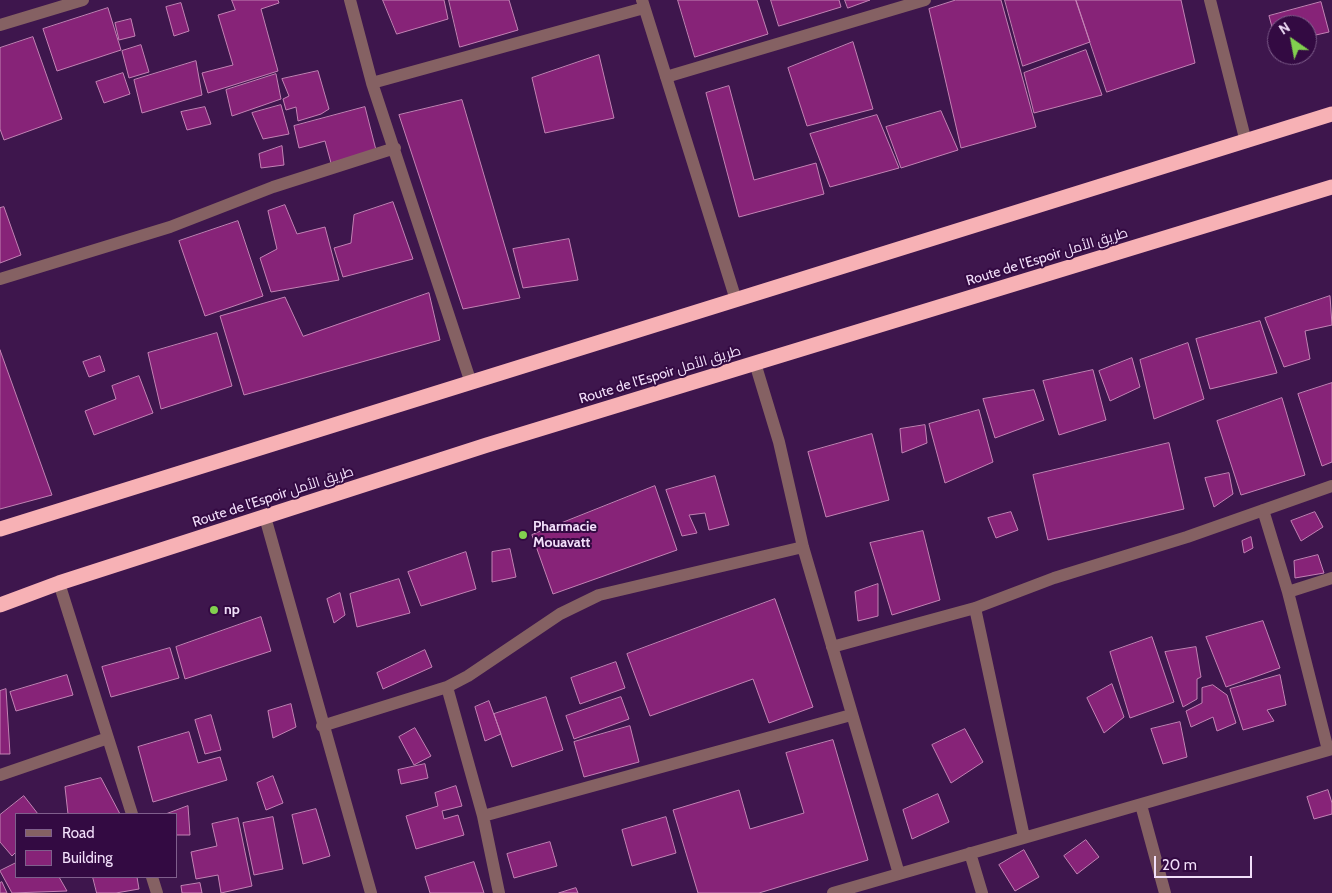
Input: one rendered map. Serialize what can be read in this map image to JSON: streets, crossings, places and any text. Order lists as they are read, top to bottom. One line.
{"streets":{"highway":["Route de l’Espoir طريق الأمل"]},"places":["Pharmacie Mouavatt","np"],"legend":["Road","Building"],"scale_bar":"20 m","north":"top left"}
